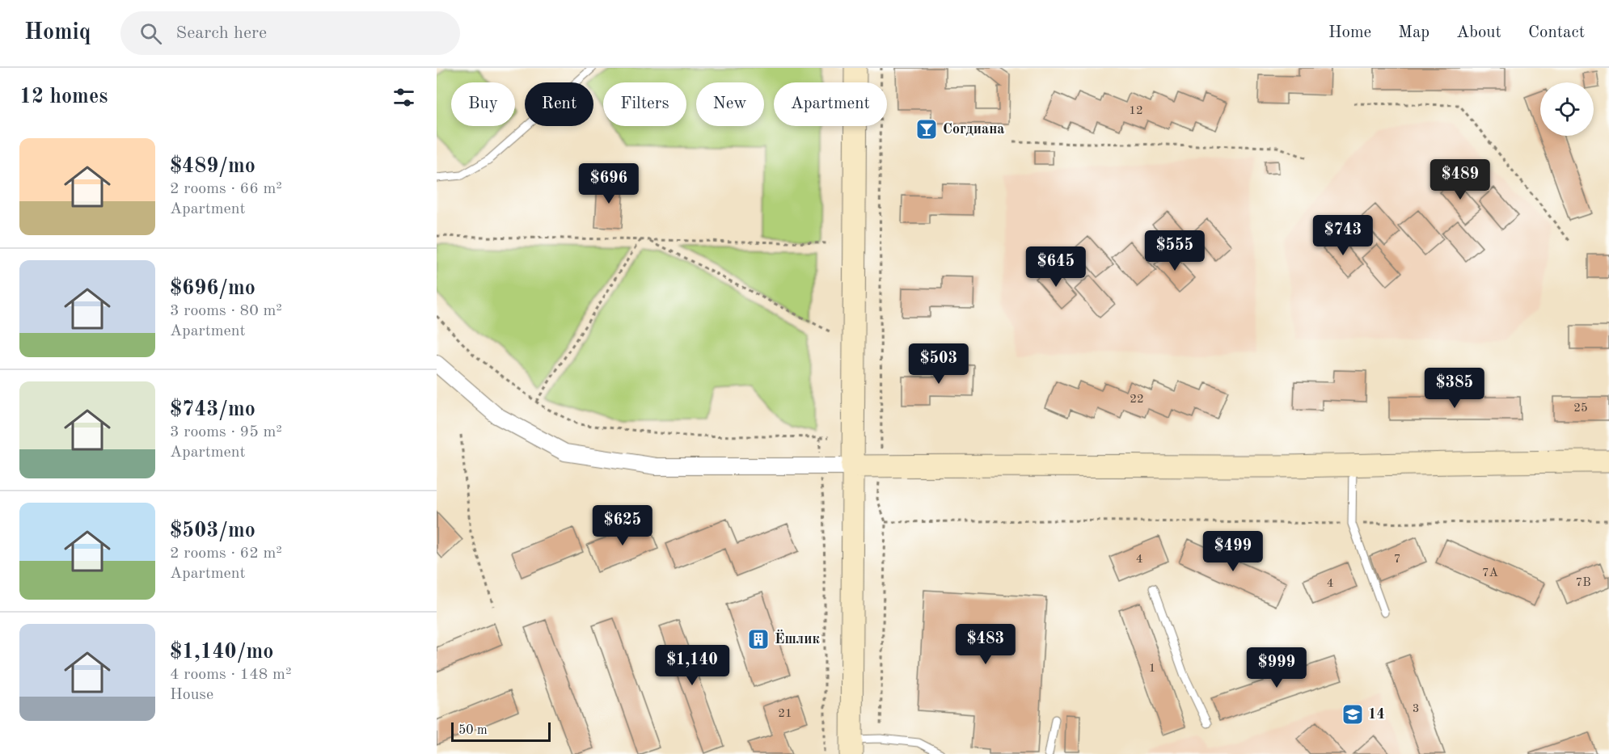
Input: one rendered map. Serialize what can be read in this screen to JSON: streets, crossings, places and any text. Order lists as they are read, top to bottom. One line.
{"places":{"bar":["Согдиана"],"building":["Ёшлик"],"school or university":["14"]},"house_numbers":["12","22","25","4","7","7A","7B","4","1","3","21"],"scale_bar":"50 m","page":{"header":"Homiq","search":"Search here","nav":["Home","Map","About","Contact"],"heading":"12 homes","chip":["Buy","Rent","Filters","New","Apartment"],"list":[{"name":"$489/mo","note":"2 rooms · 66 m² · Apartment"},{"name":"$696/mo","note":"3 rooms · 80 m² · Apartment"},{"name":"$743/mo","note":"3 rooms · 95 m² · Apartment"},{"name":"$503/mo","note":"2 rooms · 62 m² · Apartment"},{"name":"$1,140/mo","note":"4 rooms · 148 m² · House"}],"price":["$489","$696","$743","$555","$645","$503","$385","$625","$499","$483","$1,140","$999"],"scale":"50 m"}}
